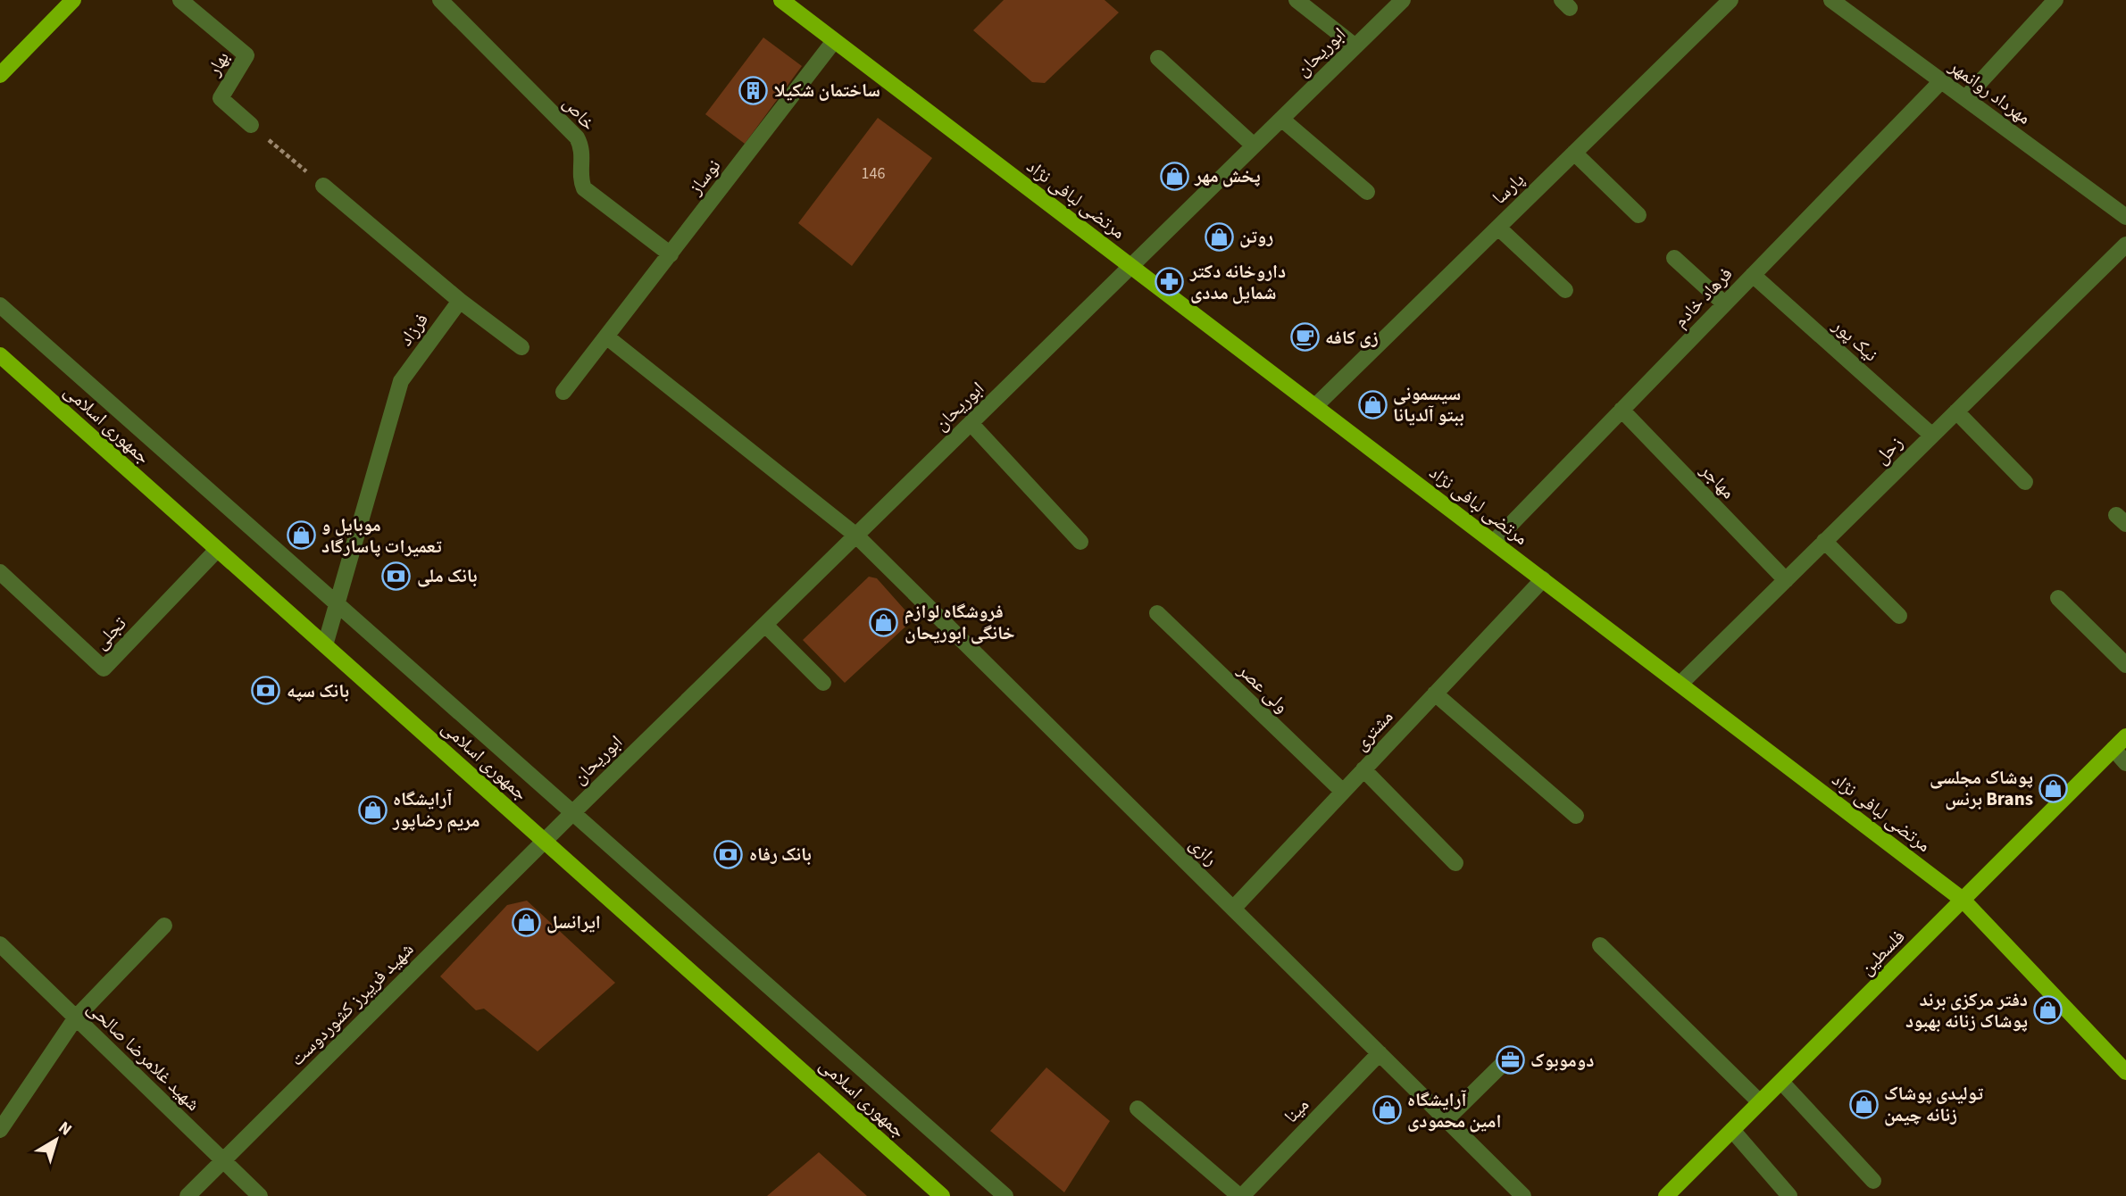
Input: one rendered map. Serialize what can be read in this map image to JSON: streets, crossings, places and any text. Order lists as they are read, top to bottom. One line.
{"streets":{"main road":["مرتضی لبافی نژاد","جمهوری اسلامی","فلسطین"],"street":["ابوریحان","بهار","مهرداد روانمهر","خاص","نوساز","پارسا","فرهاد خادم","فرزاد","نیک پور","زحل","مهاجر","تجلی","ولی عصر","مشتری","رازی","شهید فریبرز کشوردوست","شهید غلامرضا صالحی","مینا"]},"crossings":[["ابوریحان","مرتضی لبافی نژاد"],["ابوریحان","جمهوری اسلامی"],["ابوریحان","رازی"],["ابوریحان","شهید فریبرز کشوردوست"],["مهرداد روانمهر","فرهاد خادم"],["خاص","نوساز"],["نوساز","مرتضی لبافی نژاد"],["پارسا","مرتضی لبافی نژاد"],["مرتضی لبافی نژاد","فرهاد خادم"],["مرتضی لبافی نژاد","زحل"],["مرتضی لبافی نژاد","مشتری"],["مرتضی لبافی نژاد","فلسطین"],["فرهاد خادم","نیک پور"],["فرهاد خادم","مهاجر"],["فرزاد","جمهوری اسلامی"],["نیک پور","زحل"],["جمهوری اسلامی","تجلی"],["جمهوری اسلامی","شهید فریبرز کشوردوست"],["زحل","مهاجر"],["ولی عصر","مشتری"],["مشتری","رازی"],["رازی","مینا"],["شهید فریبرز کشوردوست","شهید غلامرضا صالحی"]],"places":{"building":["ساختمان شکیلا"],"shop":["پخش مهر","روتن","سیسمونی ببتو آلدیانا","موبایل و تعمیرات پاسارگاد","فروشگاه لوازم خانگی ابوریحان","پوشاک مجلسی برنس Brans","آرایشگاه مریم رضاپور","ایرانسل","دفتر مرکزی برند پوشاک زنانه بهبود","تولیدی پوشاک زنانه چیمن","آرایشگاه امین محمودی"],"pharmacy":["داروخانه دکتر شمایل مددی"],"cafe":["زی کافه"],"bank":["بانک ملی","بانک سپه","بانک رفاه"],"office":["دوموبوک"]},"house_numbers":["146"],"north":"top right"}
